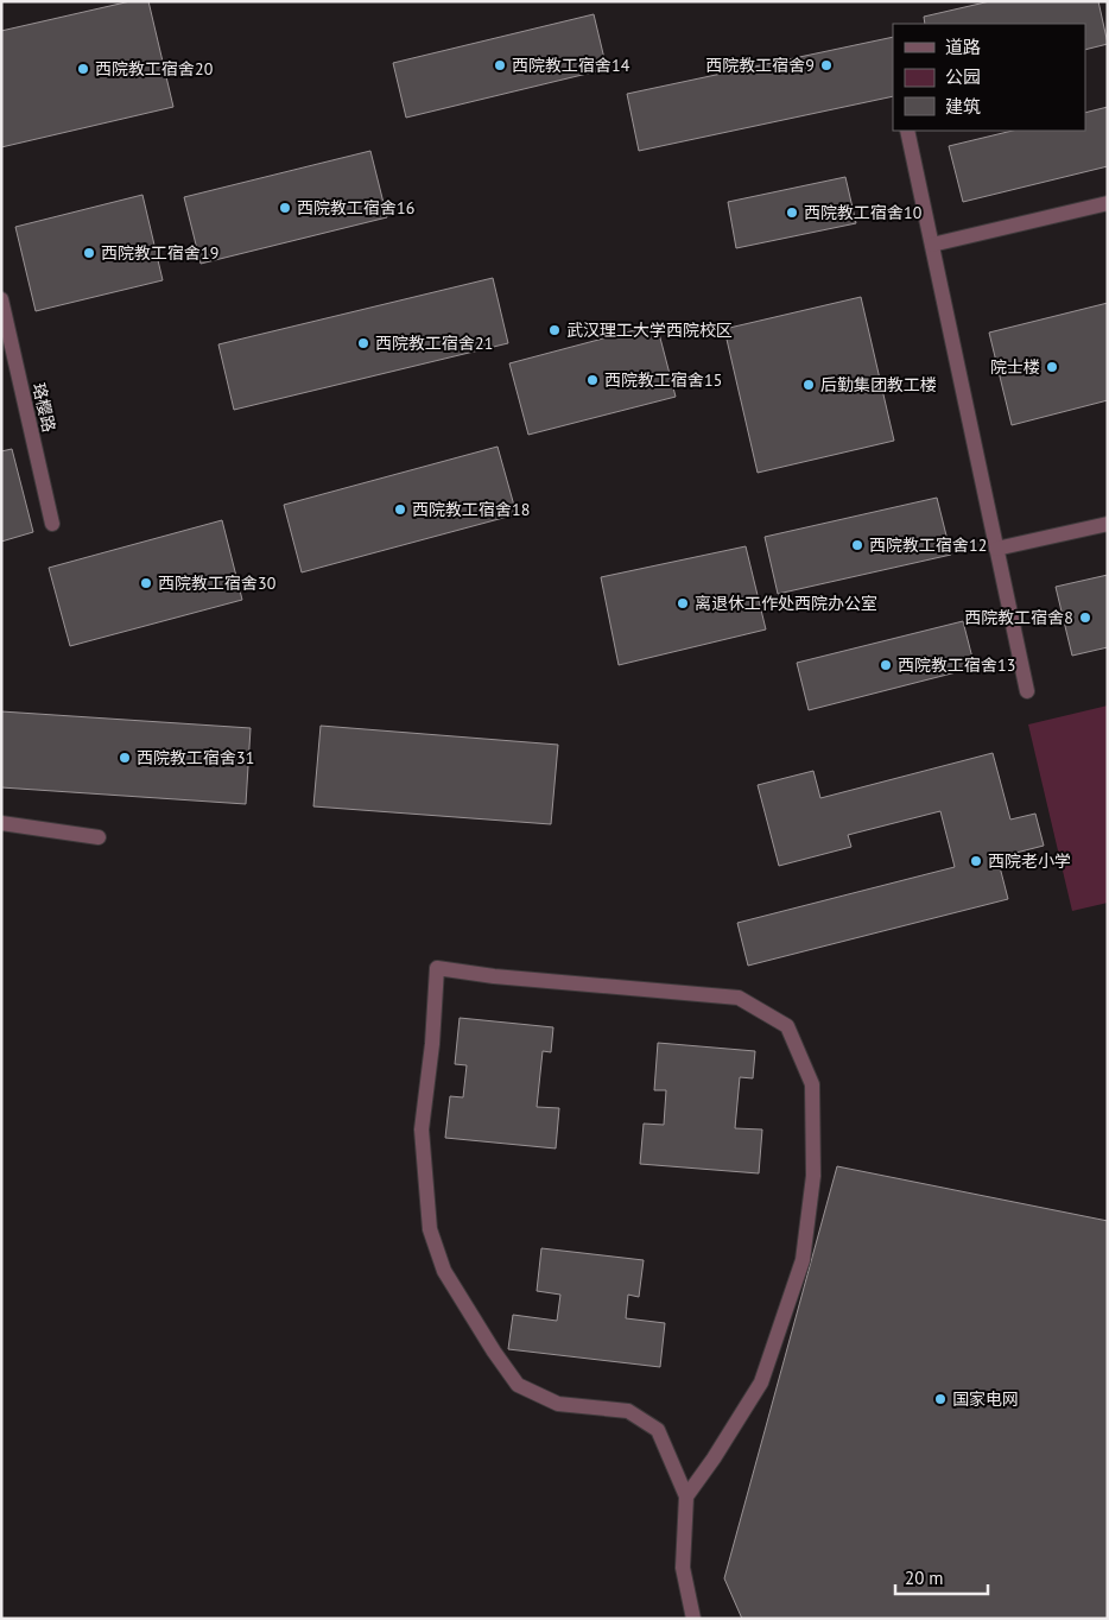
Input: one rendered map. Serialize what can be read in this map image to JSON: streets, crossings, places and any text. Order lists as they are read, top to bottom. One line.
{"streets":{"street":["珞樱路"]},"places":["西院教工宿舍14","西院教工宿舍9","西院教工宿舍20","西院教工宿舍16","西院教工宿舍10","西院教工宿舍19","武汉理工大学西院校区","西院教工宿舍21","院士楼","西院教工宿舍15","后勤集团教工楼","西院教工宿舍18","西院教工宿舍12","西院教工宿舍30","离退休工作处西院办公室","西院教工宿舍8","西院教工宿舍13","西院教工宿舍31","西院老小学","国家电网"],"legend":["道路","公园","建筑"],"scale_bar":"20 m"}
